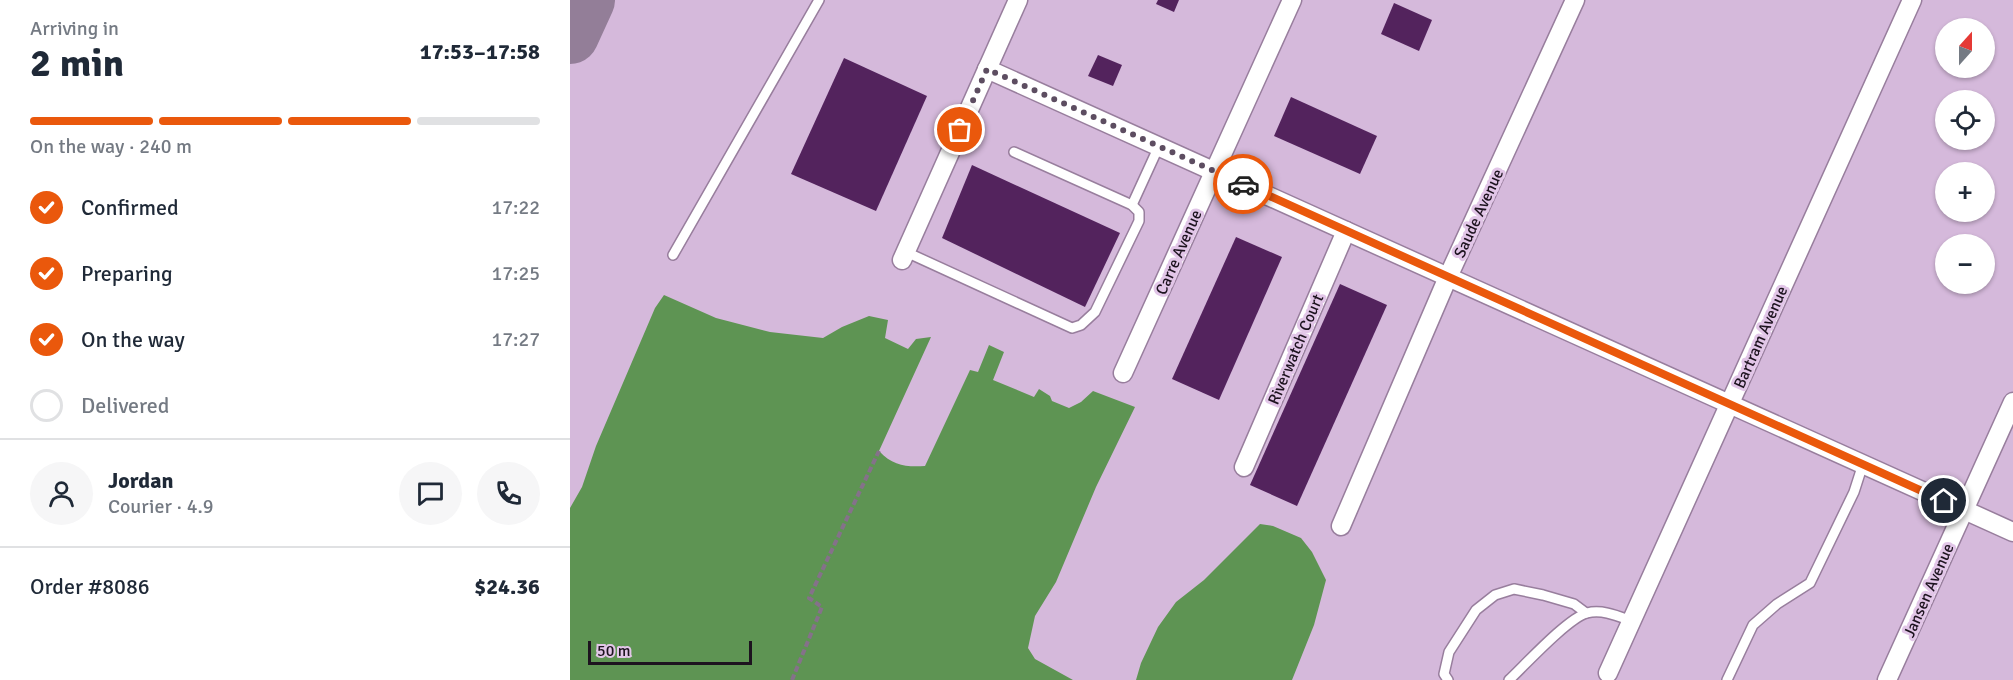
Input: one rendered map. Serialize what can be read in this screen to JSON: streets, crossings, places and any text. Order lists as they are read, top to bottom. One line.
{"streets":{"street":["Saude Avenue","Carre Avenue","Bartram Avenue","Riverwatch Court","Jansen Avenue"]},"scale_bar":"50 m","north":"top","page":{"heading":["2 min","Arriving in","17:53–17:58"],"panel":["Jordan","Courier · 4.9","Order #8086","$24.36"],"map_buttons":["+","−"],"bar":"On the way · 240 m","list":[["Confirmed","17:22"],["Preparing","17:25"],["On the way","17:27"],"Delivered"],"scale":"50 m"}}
